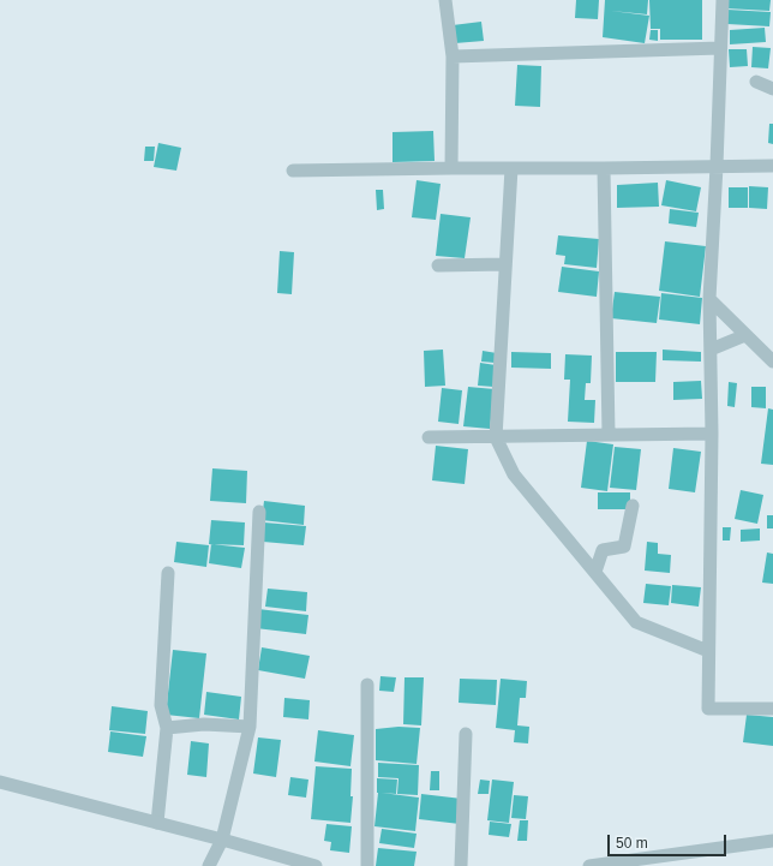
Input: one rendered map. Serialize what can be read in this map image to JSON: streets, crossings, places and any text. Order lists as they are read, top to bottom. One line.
{"scale_bar":"50 m"}
